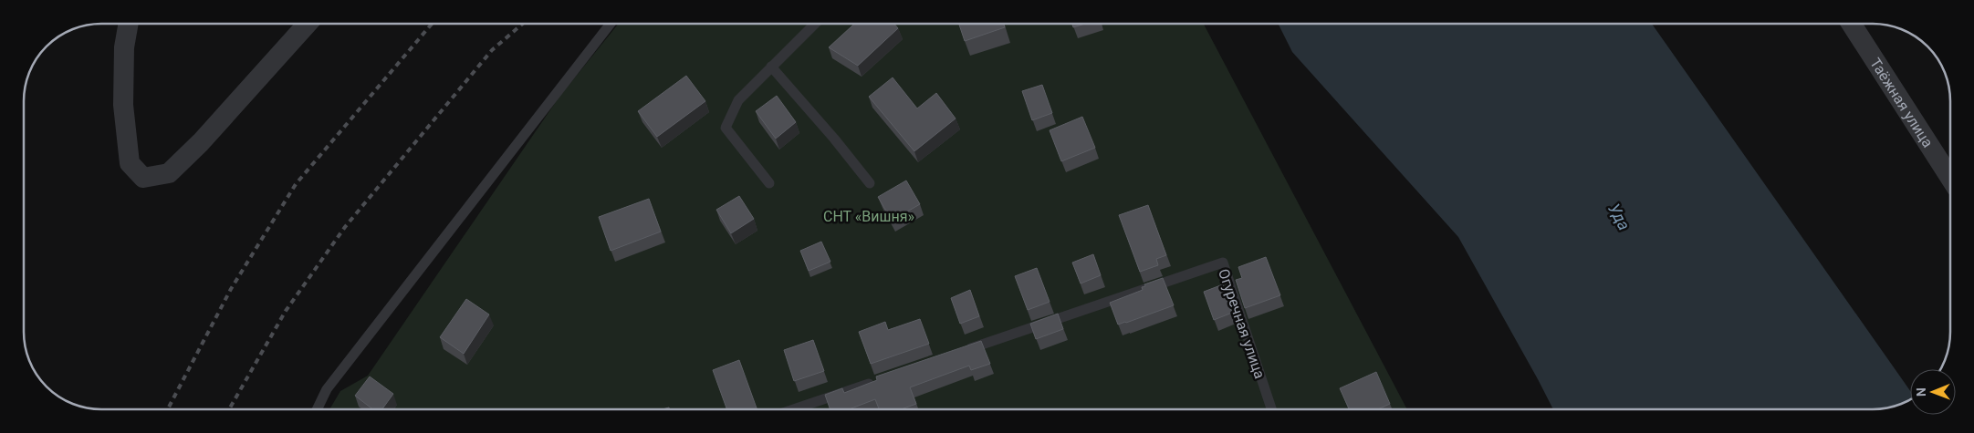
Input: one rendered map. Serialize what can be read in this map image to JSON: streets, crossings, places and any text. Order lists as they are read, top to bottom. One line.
{"streets":{"street":["Таёжная улица"],"lane":["Огуречная улица"]},"water":["Уда"],"parks":["СНТ «Вишня»"],"north":"left"}
